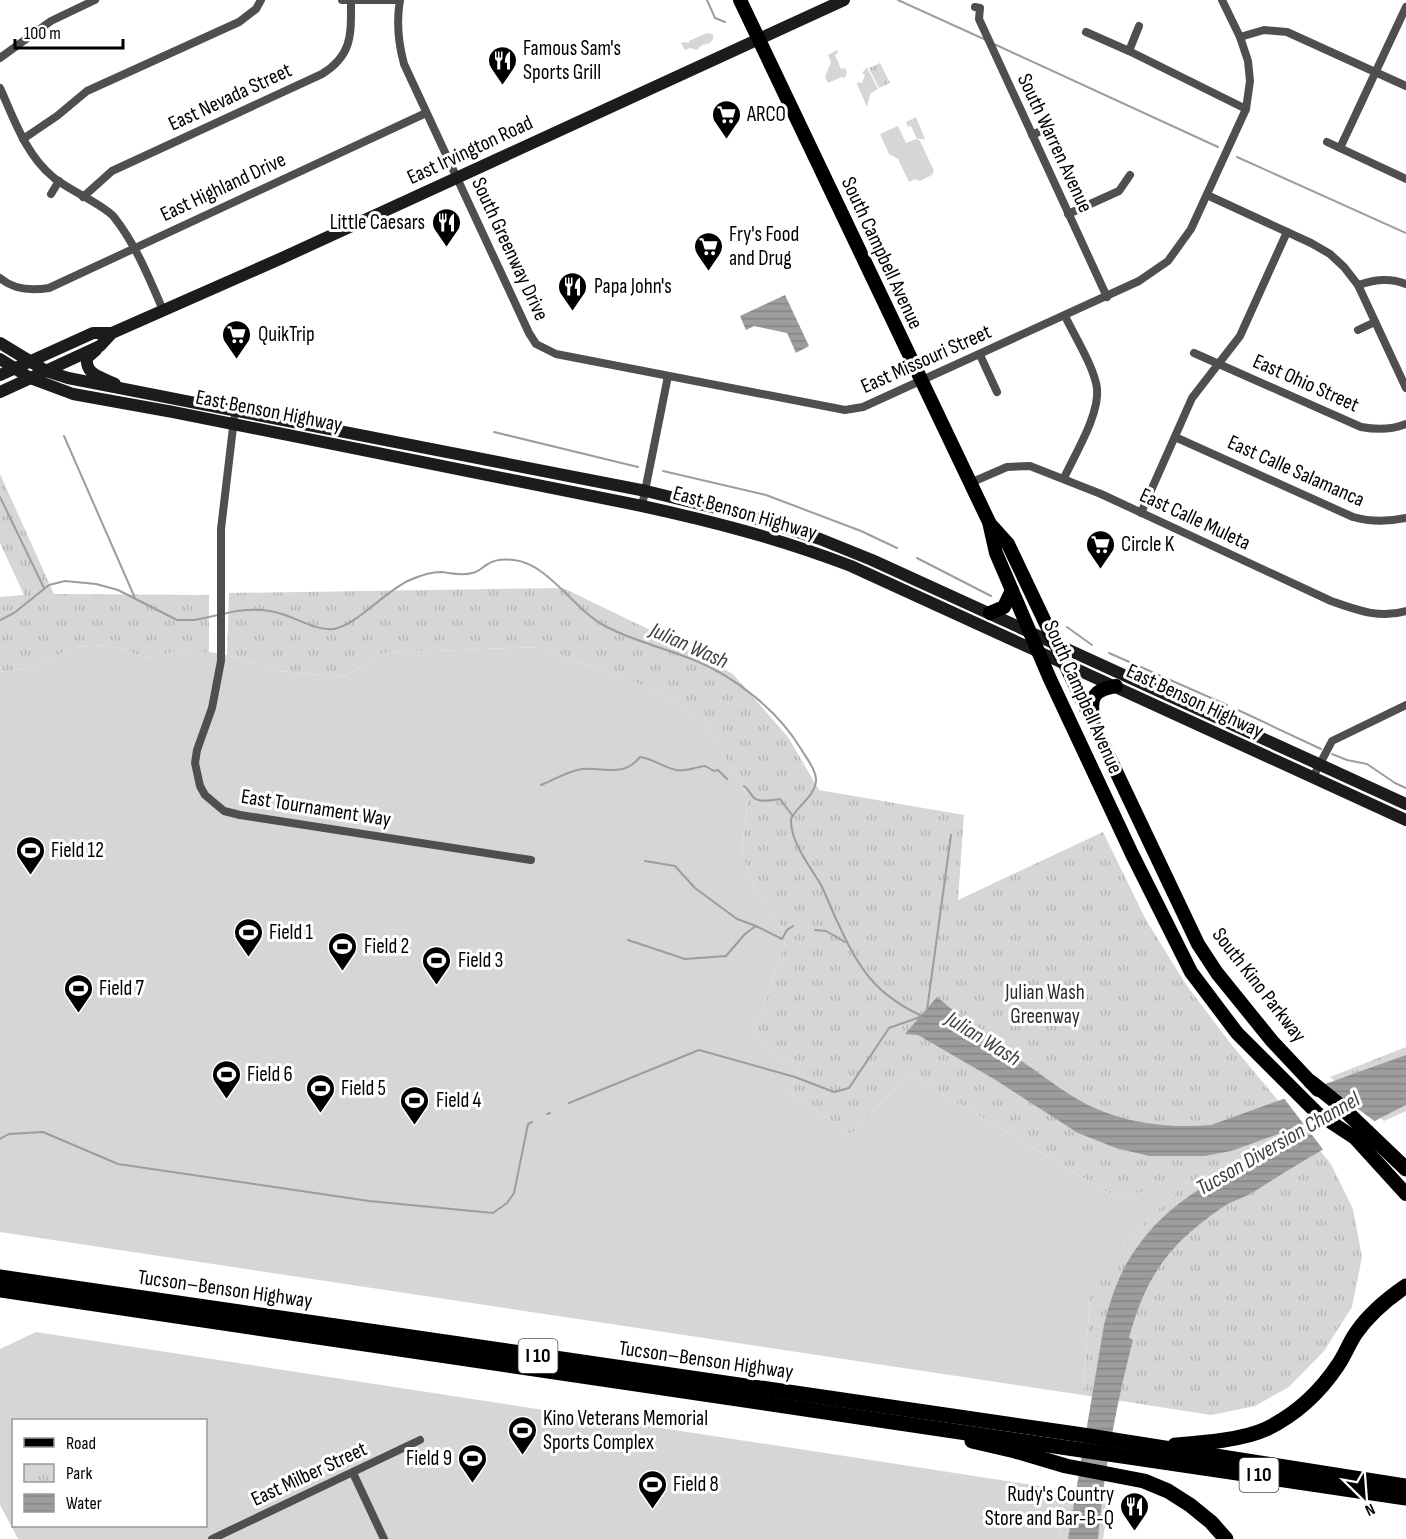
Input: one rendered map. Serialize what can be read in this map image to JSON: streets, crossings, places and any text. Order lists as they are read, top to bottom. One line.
{"streets":{"highway":["Tucson–Benson Highway","I 10"],"main road":["East Irvington Road","South Campbell Avenue","East Benson Highway","South Kino Parkway"],"street":["East Nevada Street","South Warren Avenue","East Highland Drive","South Greenway Drive","East Missouri Street","East Ohio Street","East Calle Salamanca","East Calle Muleta","East Tournament Way","East Milber Street"]},"crossings":[["South Warren Avenue","East Missouri Street"],["East Irvington Road","South Greenway Drive"],["East Irvington Road","South Campbell Avenue"],["East Irvington Road","East Benson Highway"],["East Highland Drive","South Greenway Drive"],["South Greenway Drive","East Missouri Street"],["South Campbell Avenue","East Missouri Street"],["South Campbell Avenue","East Benson Highway"],["South Campbell Avenue","East Calle Muleta"],["South Campbell Avenue","South Kino Parkway"],["East Benson Highway","East Tournament Way"]],"water":["Julian Wash","Tucson Diversion Channel"],"parks":["Julian Wash Greenway"],"places":{"restaurant":["Famous Sam's Sports Grill","Little Caesars","Papa John's","Rudy's Country Store and Bar-B-Q"],"supermarket":["ARCO","Fry's Food and Drug","QuikTrip","Circle K"],"sports":["Field 12","Field 1","Field 2","Field 3","Field 7","Field 6","Field 5","Field 4","Kino Veterans Memorial Sports Complex","Field 9","Field 8"]},"legend":["Road","Park","Water"],"scale_bar":"100 m","north":"bottom right"}
